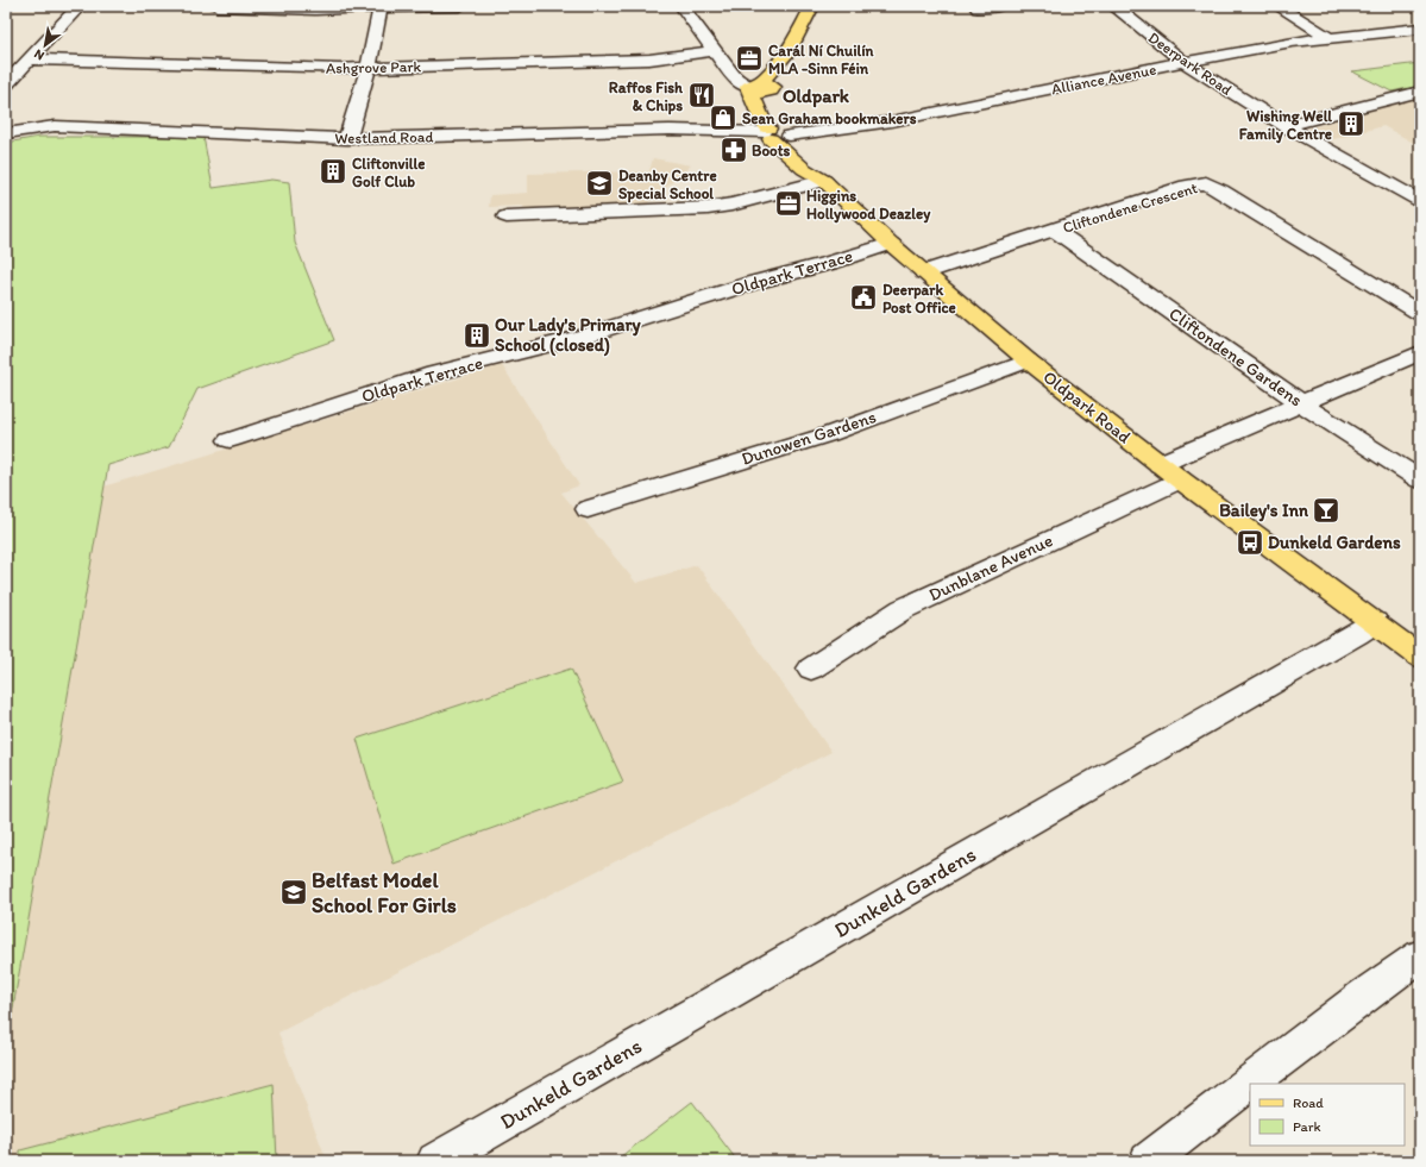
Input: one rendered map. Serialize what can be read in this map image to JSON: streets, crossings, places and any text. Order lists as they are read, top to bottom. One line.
{"streets":{"main road":["Oldpark Road"],"street":["Deerpark Road","Ashgrove Park","Alliance Avenue","Westland Road","Cliftondene Crescent","Oldpark Terrace","Cliftondene Gardens","Dunowen Gardens","Dunblane Avenue","Dunkeld Gardens"]},"crossings":[["Deerpark Road","Alliance Avenue"],["Alliance Avenue","Westland Road"],["Alliance Avenue","Oldpark Road"],["Westland Road","Oldpark Road"],["Cliftondene Crescent","Cliftondene Gardens"],["Cliftondene Crescent","Oldpark Road"],["Oldpark Terrace","Oldpark Road"],["Oldpark Road","Dunowen Gardens"],["Oldpark Road","Dunblane Avenue"],["Oldpark Road","Dunkeld Gardens"]],"districts":["Oldpark"],"places":{"office":["Carál Ní Chuilín MLA -Sinn Féin","Higgins Hollywood Deazley"],"restaurant":["Raffos Fish & Chips"],"shop":["Sean Graham bookmakers"],"building":["Wishing Well Family Centre","Cliftonville Golf Club","Our Lady's Primary School (closed)"],"pharmacy":["Boots"],"school or university":["Deanby Centre Special School","Belfast Model School For Girls"],"public building":["Deerpark Post Office"],"bar":["Bailey's Inn"],"bus stop":["Dunkeld Gardens"]},"legend":["Road","Park"],"north":"bottom left"}
